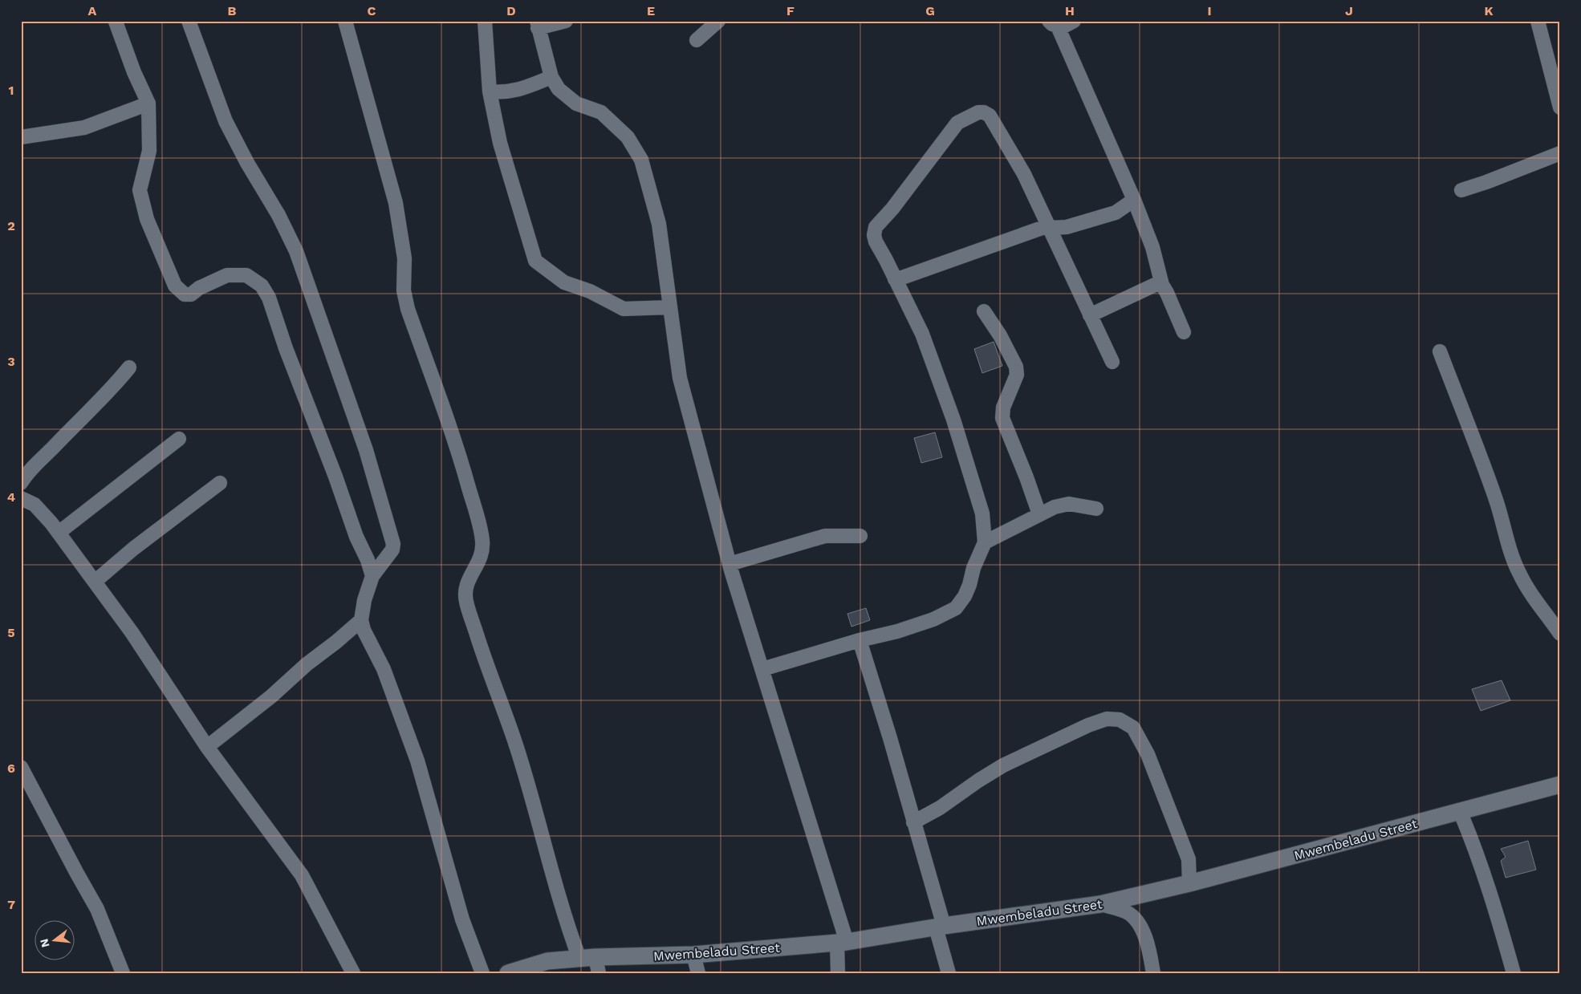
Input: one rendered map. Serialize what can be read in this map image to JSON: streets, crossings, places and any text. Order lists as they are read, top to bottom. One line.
{"streets":{"street":["Mwembeladu Street"]},"north":"left","grid":{"columns":["A","B","C","D","E","F","G","H","I","J","K"],"rows":["1","2","3","4","5","6","7"]}}
